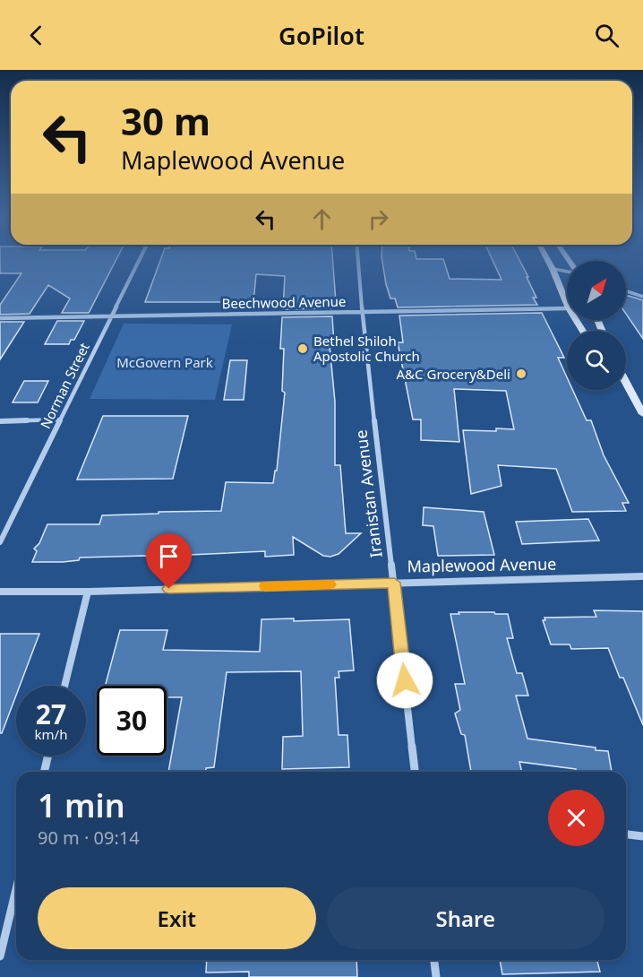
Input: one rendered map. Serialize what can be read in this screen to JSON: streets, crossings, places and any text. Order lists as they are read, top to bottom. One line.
{"streets":{"street":["Beechwood Avenue","Norman Street","Iranistan Avenue","Maplewood Avenue"]},"crossings":[["Beechwood Avenue","Norman Street"],["Beechwood Avenue","Iranistan Avenue"],["Iranistan Avenue","Maplewood Avenue"]],"parks":["McGovern Park"],"places":["Bethel Shiloh Apostolic Church","A&C Grocery&Deli"],"north":"top right","page":{"header":"GoPilot","turn":["30 m","Maplewood Avenue"],"speed":"27 km/h","limit":"30","heading":["1 min","90 m · 09:14"],"buttons":["Exit","Share"]}}
